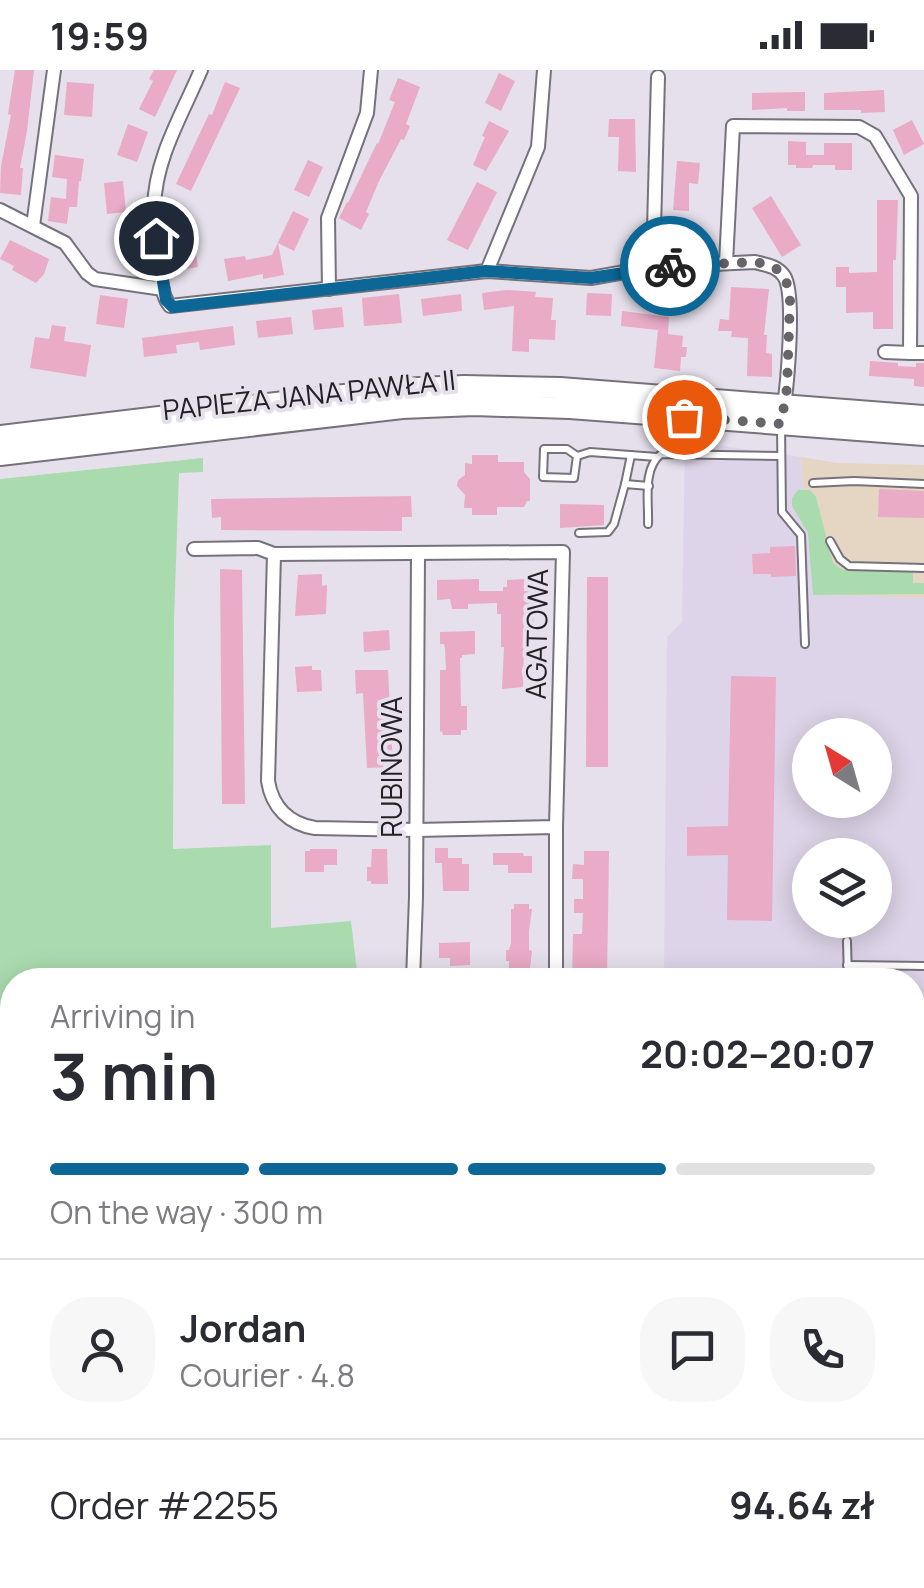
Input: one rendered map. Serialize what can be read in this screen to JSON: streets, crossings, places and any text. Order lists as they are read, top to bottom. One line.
{"streets":{"main road":["PAPIEŻA JANA PAWŁA II"],"street":["AGATOWA","RUBINOWA"]},"crossings":[["AGATOWA","RUBINOWA"]],"north":"top left","page":{"status":"19:59","heading":["3 min","Arriving in","20:02–20:07"],"panel":["Jordan","Courier · 4.8","Order #2255","94.64 zł"],"bar":"On the way · 300 m"}}
